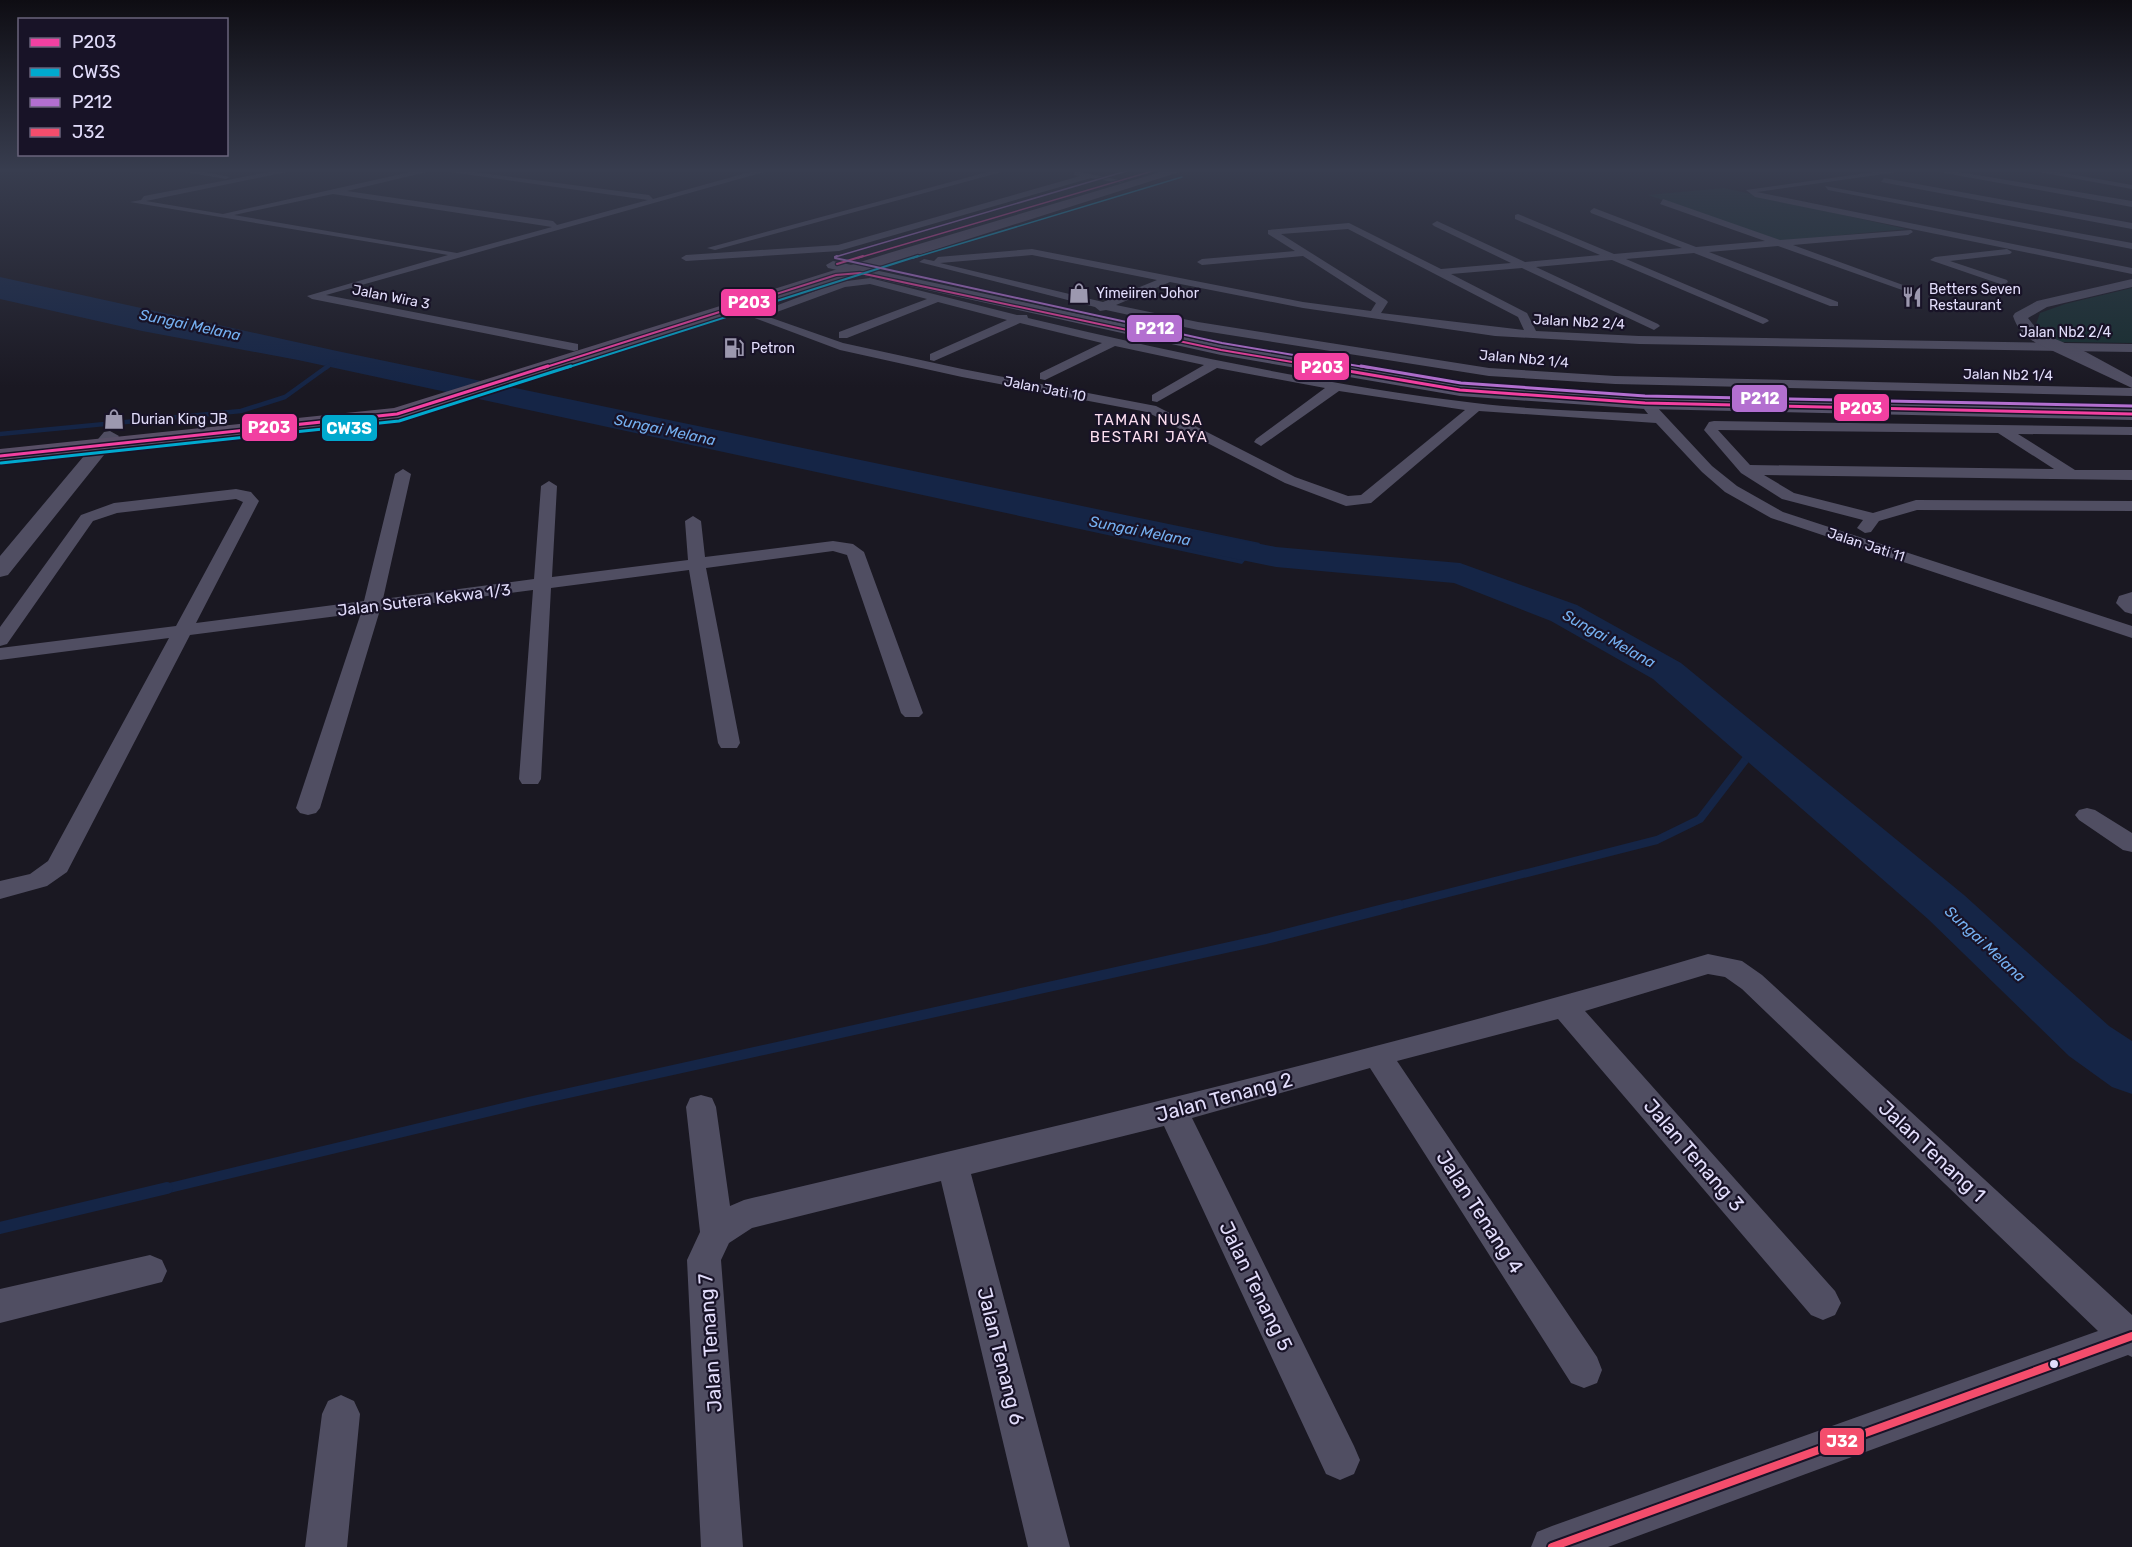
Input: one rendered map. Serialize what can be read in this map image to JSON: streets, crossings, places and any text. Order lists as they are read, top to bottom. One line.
{"streets":{"street":["Jalan Wira 3","Jalan Nb2 2/4","Jalan Nb2 1/4","Jalan Jati 10","Jalan Jati 11","Jalan Sutera Kekwa 1/3","Jalan Tenang 2","Jalan Tenang 1","Jalan Tenang 3","Jalan Tenang 4","Jalan Tenang 5","Jalan Tenang 7","Jalan Tenang 6"]},"crossings":[["Jalan Nb2 2/4","Jalan Nb2 1/4"],["Jalan Tenang 2","Jalan Tenang 1"],["Jalan Tenang 2","Jalan Tenang 3"],["Jalan Tenang 2","Jalan Tenang 4"],["Jalan Tenang 2","Jalan Tenang 5"],["Jalan Tenang 2","Jalan Tenang 7"],["Jalan Tenang 2","Jalan Tenang 6"]],"districts":["TAMAN NUSA BESTARI JAYA"],"water":["Sungai Melana"],"places":{"shop":["Yimeiiren Johor","Durian King JB"],"restaurant":["Betters Seven Restaurant"],"fuel station":["Petron"]},"lines":["transit line P203","transit line CW3S","transit line P212","transit line J32"],"legend":["P203","CW3S","P212","J32"]}
